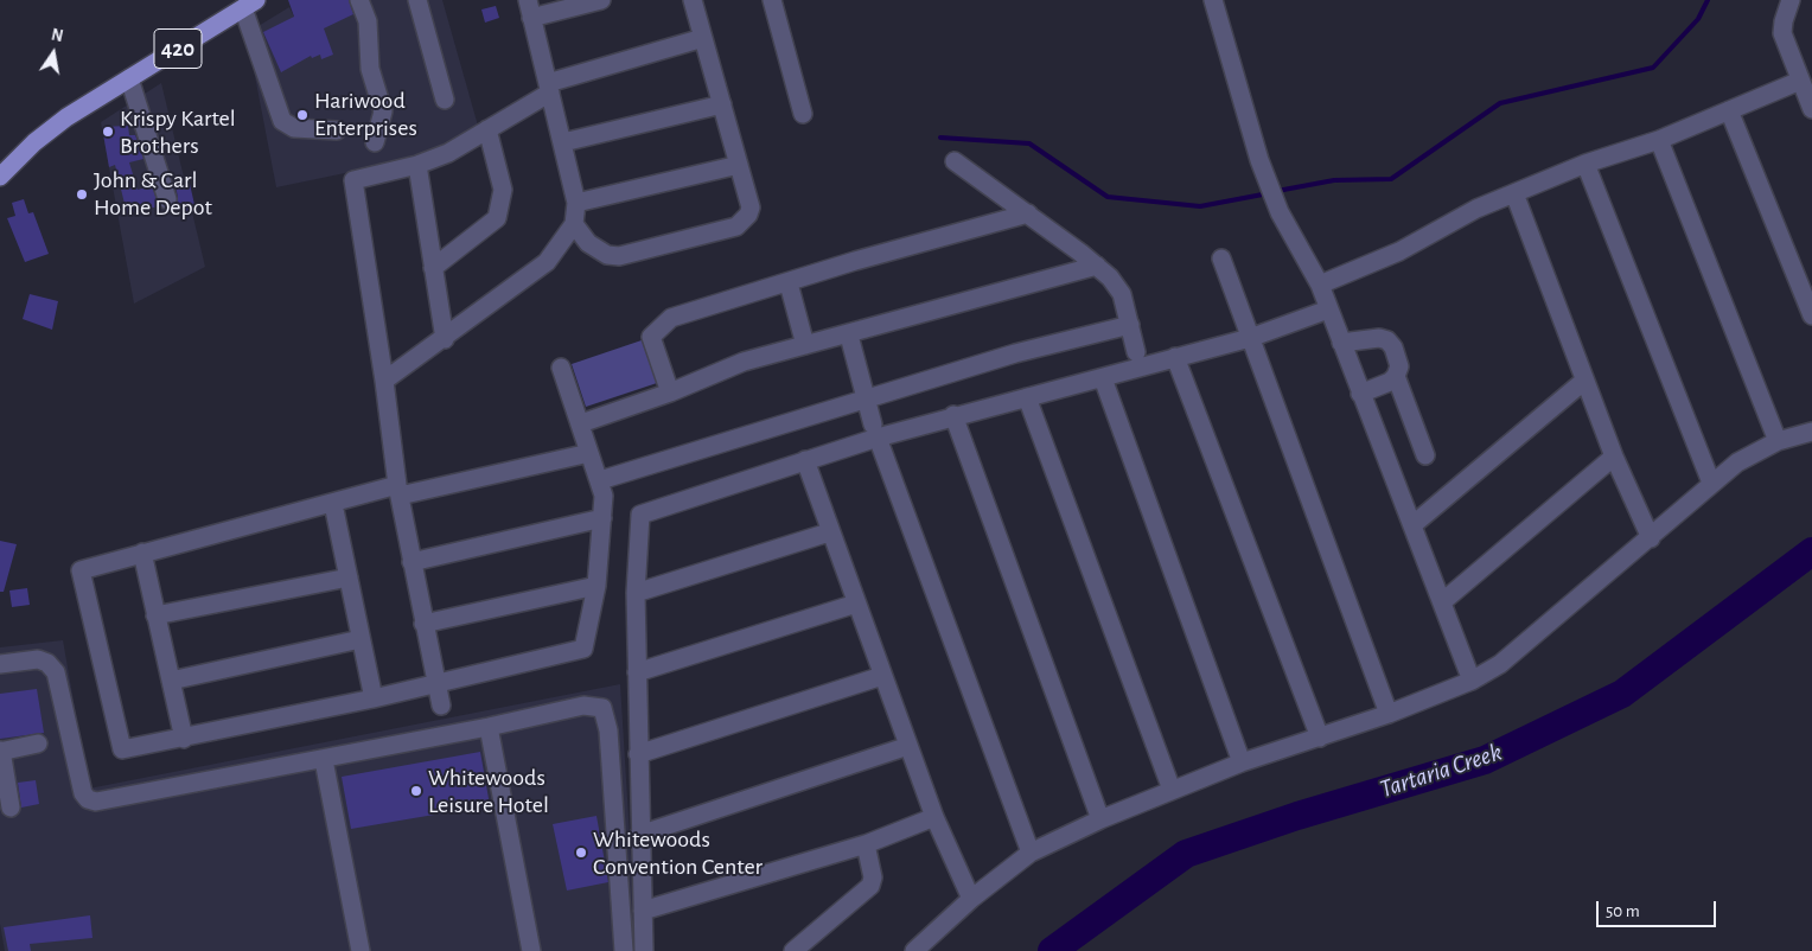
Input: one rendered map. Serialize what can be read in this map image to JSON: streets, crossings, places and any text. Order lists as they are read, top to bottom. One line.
{"streets":{"main road":["420"]},"water":["Tartaria Creek"],"places":["Hariwood Enterprises","Krispy Kartel Brothers","John & Carl Home Depot","Whitewoods Leisure Hotel","Whitewoods Convention Center"],"scale_bar":"50 m","north":"top"}
